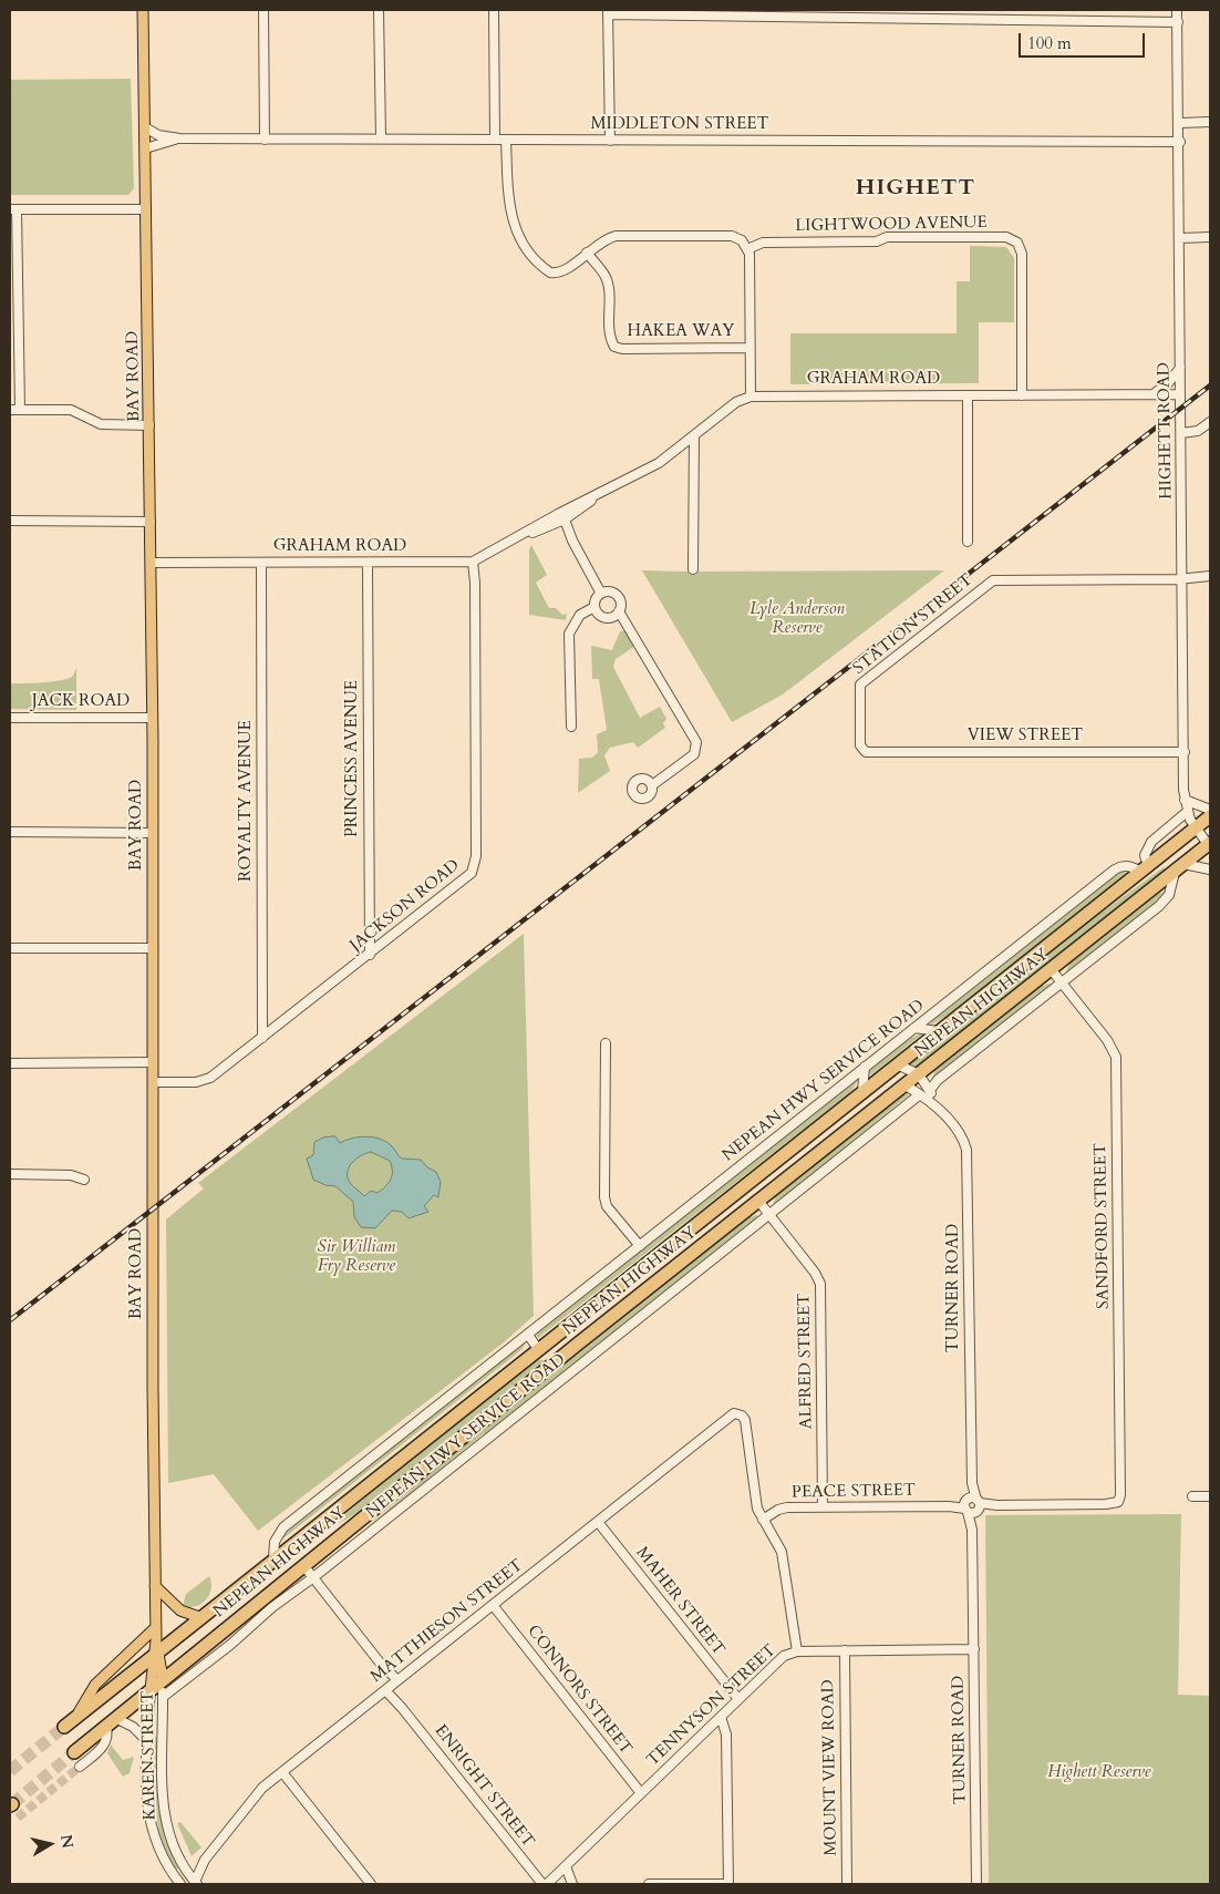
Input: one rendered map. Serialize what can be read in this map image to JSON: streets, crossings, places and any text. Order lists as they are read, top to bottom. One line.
{"streets":{"highway":["NEPEAN HIGHWAY"],"main road":["BAY ROAD","KAREN STREET"],"street":["MIDDLETON STREET","LIGHTWOOD AVENUE","HAKEA WAY","GRAHAM ROAD","HIGHETT ROAD","STATION STREET","JACK ROAD","VIEW STREET","PRINCESS AVENUE","ROYALTY AVENUE","JACKSON ROAD","NEPEAN HWY SERVICE ROAD","SANDFORD STREET","TURNER ROAD","ALFRED STREET","PEACE STREET","MAHER STREET","MATTHIESON STREET","CONNORS STREET","TENNYSON STREET","MOUNT VIEW ROAD","ENRIGHT STREET"]},"crossings":[["MIDDLETON STREET","BAY ROAD"],["MIDDLETON STREET","HIGHETT ROAD"],["LIGHTWOOD AVENUE","GRAHAM ROAD"],["BAY ROAD","GRAHAM ROAD"],["BAY ROAD","JACK ROAD"],["BAY ROAD","JACKSON ROAD"],["BAY ROAD","NEPEAN HIGHWAY"],["BAY ROAD","KAREN STREET"],["GRAHAM ROAD","HIGHETT ROAD"],["GRAHAM ROAD","PRINCESS AVENUE"],["GRAHAM ROAD","ROYALTY AVENUE"],["GRAHAM ROAD","JACKSON ROAD"],["HIGHETT ROAD","STATION STREET"],["HIGHETT ROAD","VIEW STREET"],["HIGHETT ROAD","NEPEAN HIGHWAY"],["STATION STREET","VIEW STREET"],["PRINCESS AVENUE","JACKSON ROAD"],["ROYALTY AVENUE","JACKSON ROAD"],["NEPEAN HIGHWAY","NEPEAN HWY SERVICE ROAD"],["NEPEAN HIGHWAY","SANDFORD STREET"],["NEPEAN HIGHWAY","TURNER ROAD"],["NEPEAN HIGHWAY","ALFRED STREET"],["NEPEAN HIGHWAY","KAREN STREET"],["NEPEAN HIGHWAY","ENRIGHT STREET"],["NEPEAN HWY SERVICE ROAD","TURNER ROAD"],["NEPEAN HWY SERVICE ROAD","ALFRED STREET"],["NEPEAN HWY SERVICE ROAD","KAREN STREET"],["NEPEAN HWY SERVICE ROAD","ENRIGHT STREET"],["SANDFORD STREET","PEACE STREET"],["TURNER ROAD","PEACE STREET"],["TURNER ROAD","TENNYSON STREET"],["ALFRED STREET","PEACE STREET"],["PEACE STREET","MATTHIESON STREET"],["MAHER STREET","MATTHIESON STREET"],["MAHER STREET","TENNYSON STREET"],["MATTHIESON STREET","CONNORS STREET"],["MATTHIESON STREET","KAREN STREET"],["MATTHIESON STREET","ENRIGHT STREET"],["CONNORS STREET","TENNYSON STREET"],["TENNYSON STREET","MOUNT VIEW ROAD"]],"districts":["HIGHETT"],"parks":["Lyle Anderson Reserve","Sir William Fry Reserve","Highett Reserve"],"scale_bar":"100 m","north":"right"}
